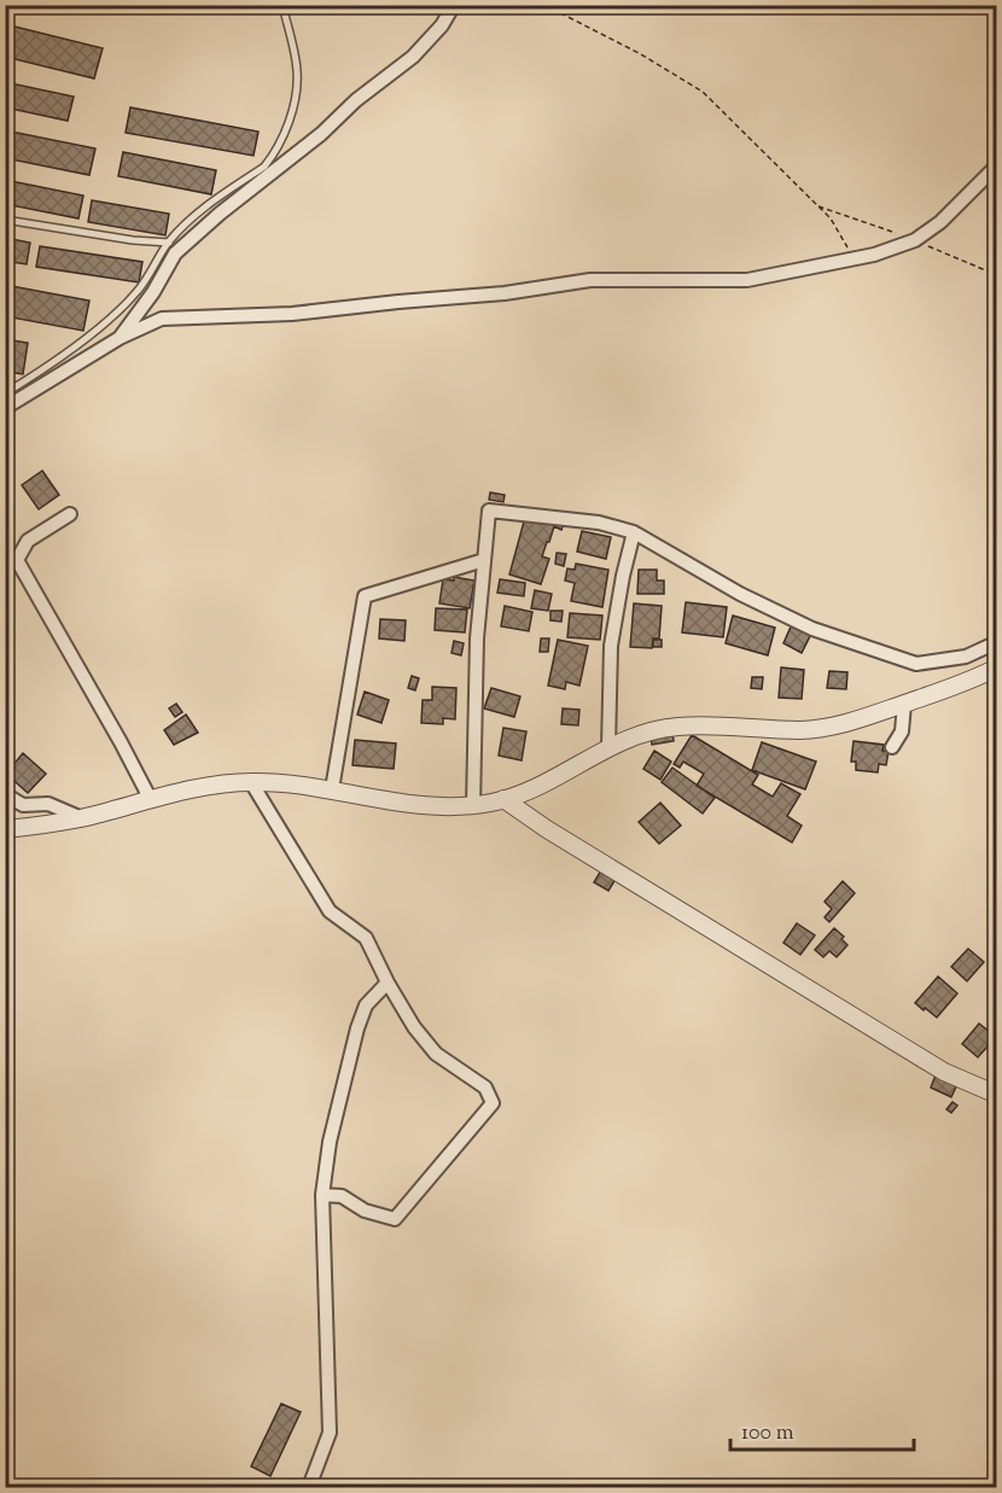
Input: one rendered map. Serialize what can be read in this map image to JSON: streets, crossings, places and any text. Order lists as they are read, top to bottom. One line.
{"scale_bar":"100 m"}
